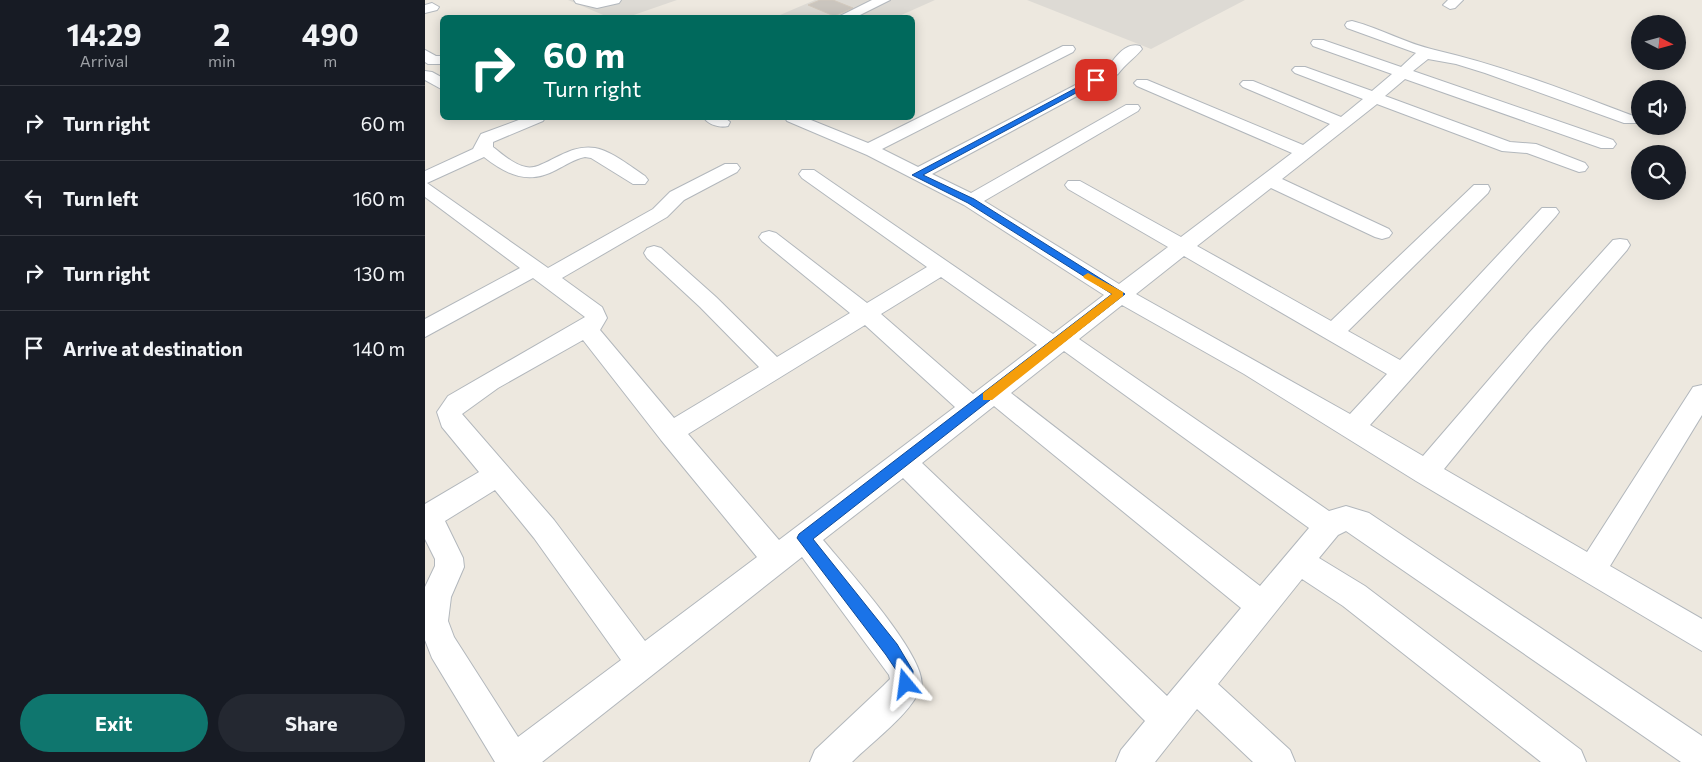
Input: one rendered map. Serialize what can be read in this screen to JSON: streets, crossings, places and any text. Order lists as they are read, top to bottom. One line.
{"north":"right","page":{"eta":["14:29","Arrival","2","min","490","m"],"turn":["60 m","Turn right"],"list":[{"name":"Turn right","value":"60 m"},{"name":"Turn left","value":"160 m"},{"name":"Turn right","value":"130 m"},{"name":"Arrive at destination","value":"140 m"}],"buttons":["Exit","Share"]}}
